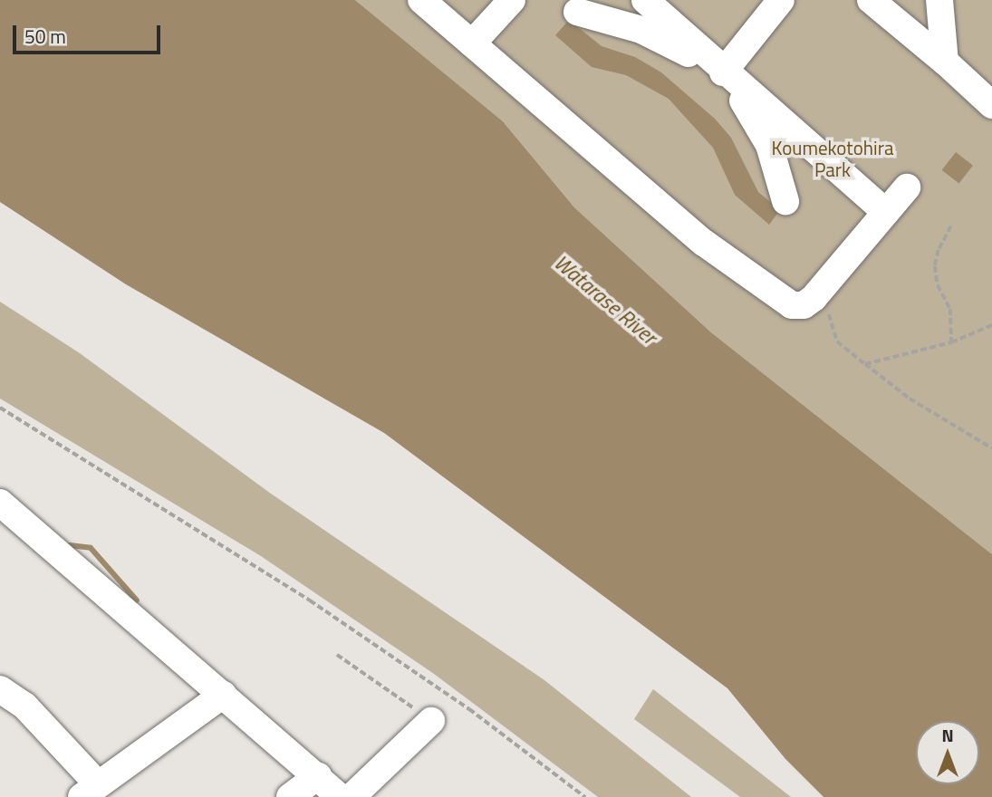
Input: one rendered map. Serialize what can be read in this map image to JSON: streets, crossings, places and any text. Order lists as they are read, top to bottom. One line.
{"water":["Watarase River"],"parks":["Koumekotohira Park"],"scale_bar":"50 m","north":"top"}
